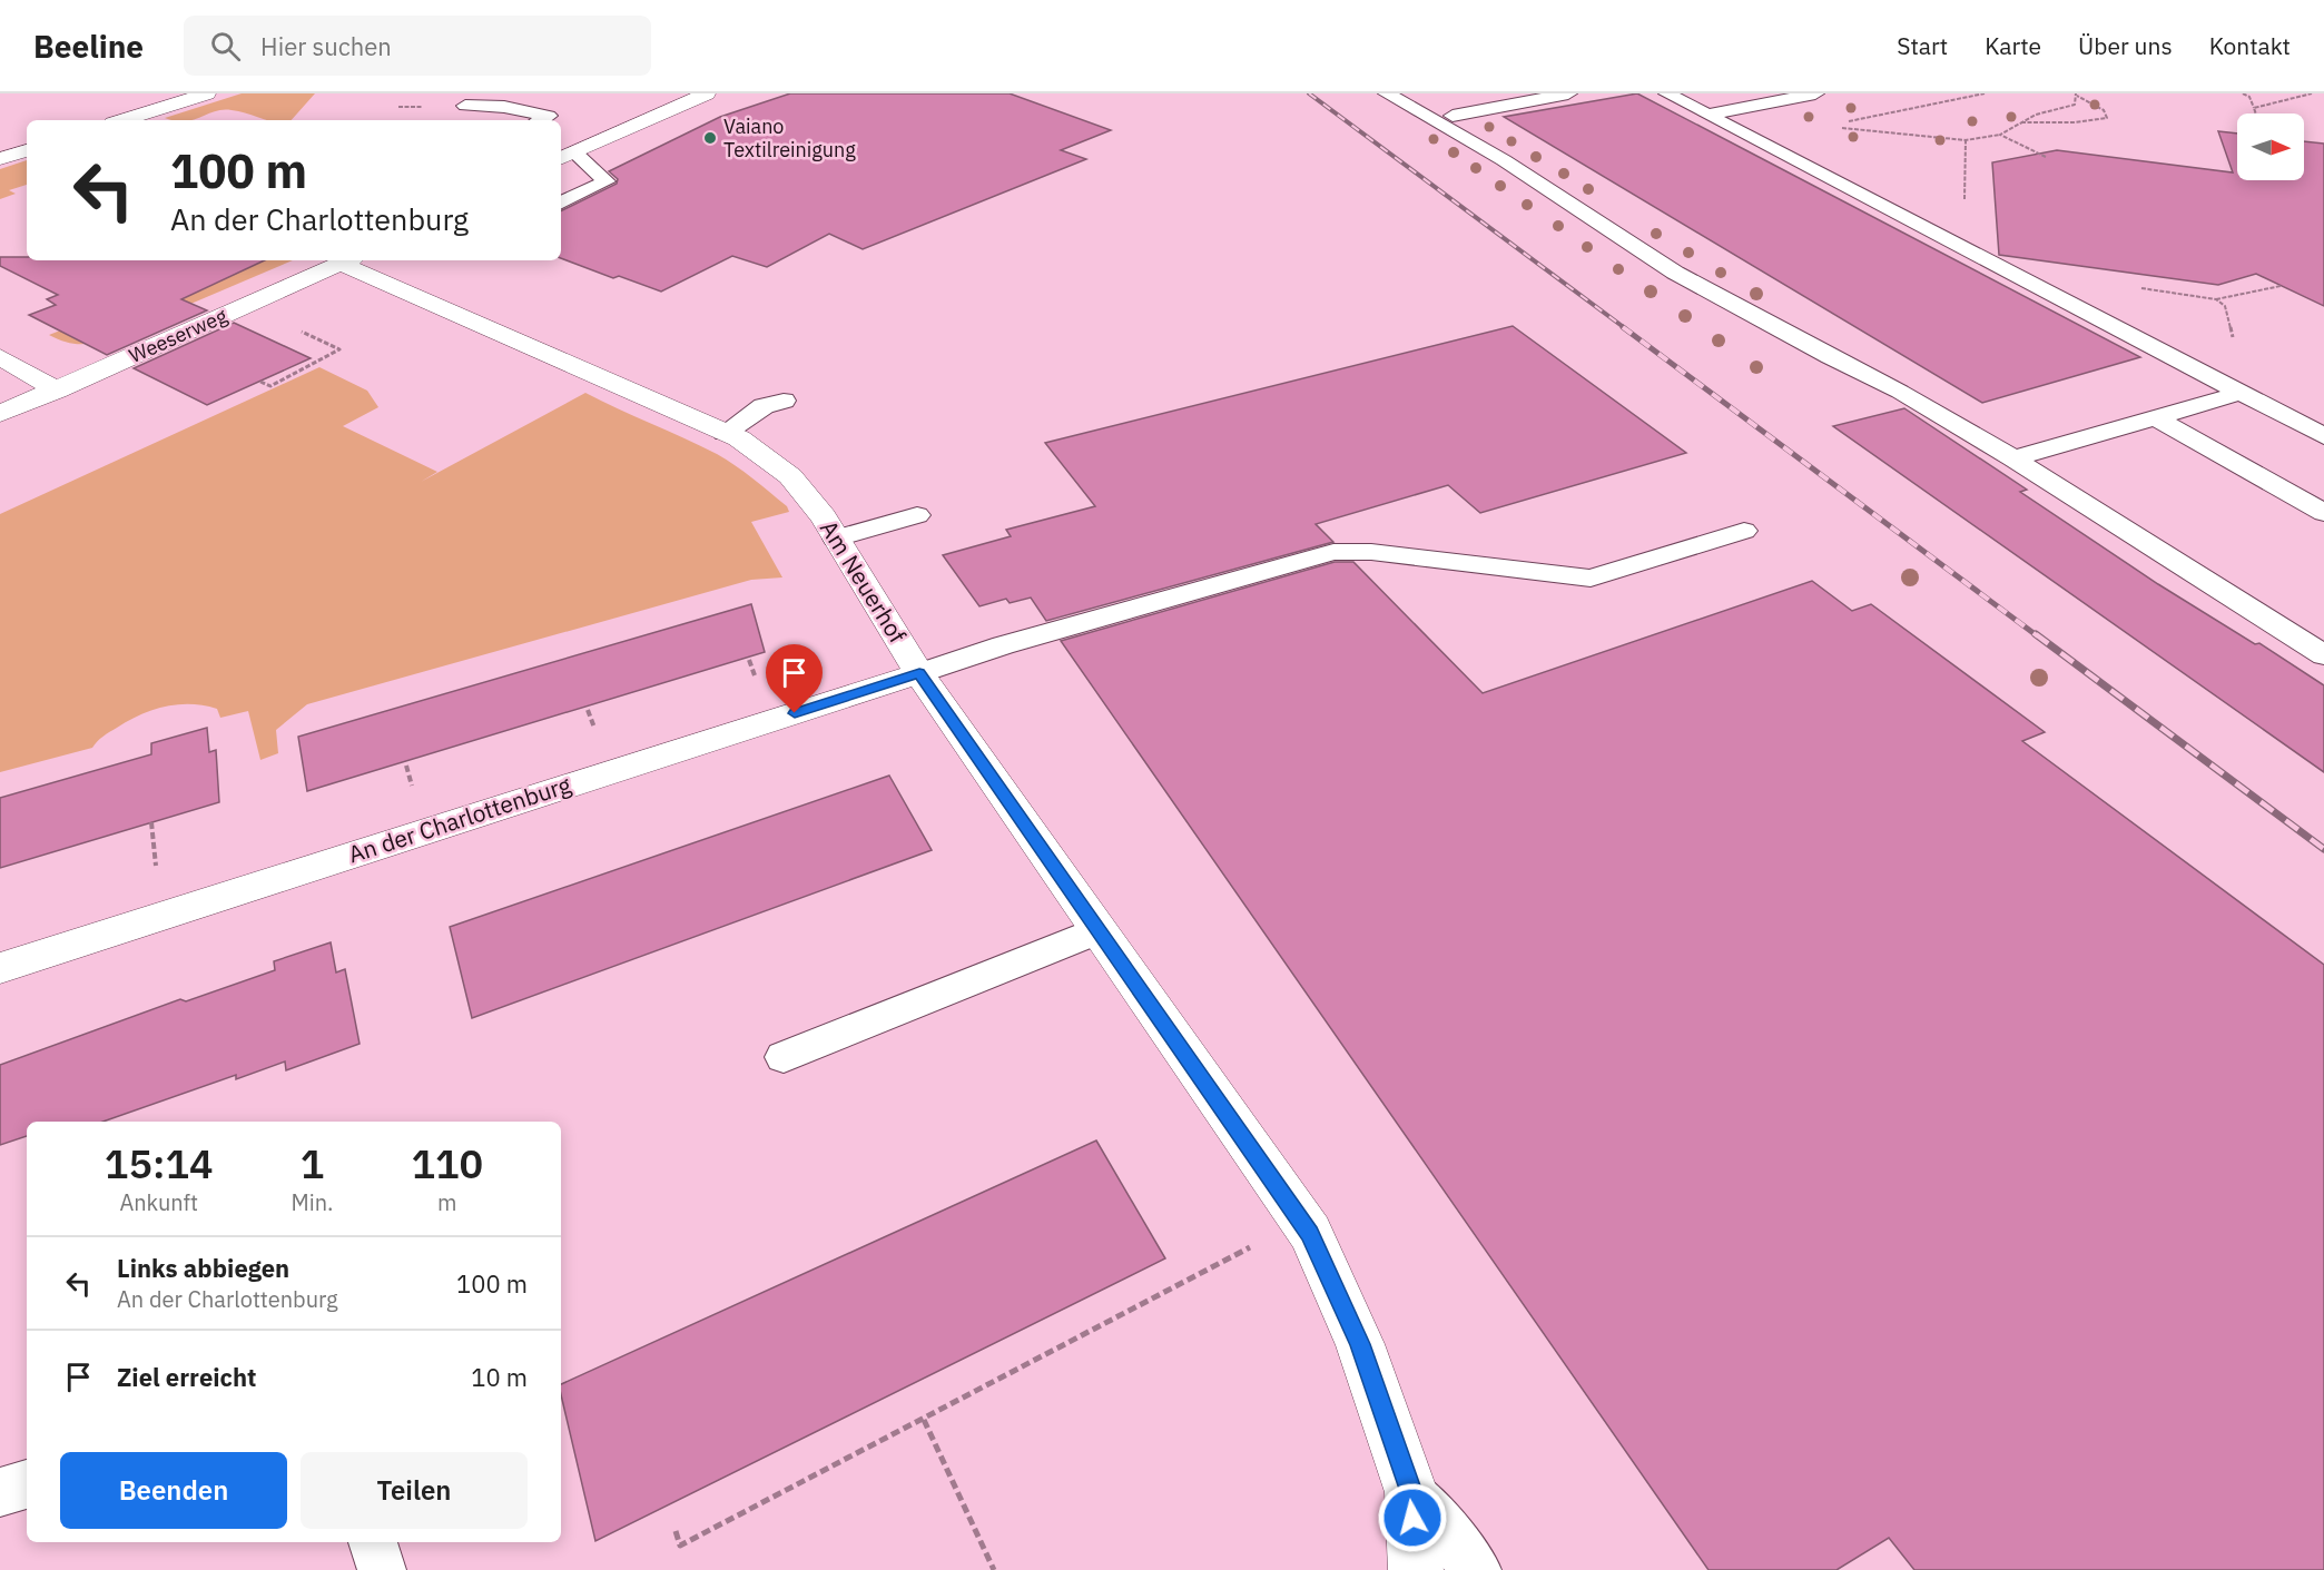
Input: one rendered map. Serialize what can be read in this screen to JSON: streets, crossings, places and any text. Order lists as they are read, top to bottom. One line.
{"streets":{"street":["Weeserweg","Am Neuerhof","An der Charlottenburg"]},"crossings":[["Weeserweg","Am Neuerhof"],["Am Neuerhof","An der Charlottenburg"]],"places":["Vaiano Textilreinigung"],"north":"right","page":{"header":"Beeline","search":"Hier suchen","nav":["Start","Karte","Über uns","Kontakt"],"turn":["100 m","An der Charlottenburg"],"eta":["15:14","Ankunft","1","Min.","110","m"],"list":[{"name":"Links abbiegen","note":"An der Charlottenburg","value":"100 m"},{"name":"Ziel erreicht","value":"10 m"}],"buttons":["Beenden","Teilen"]}}
